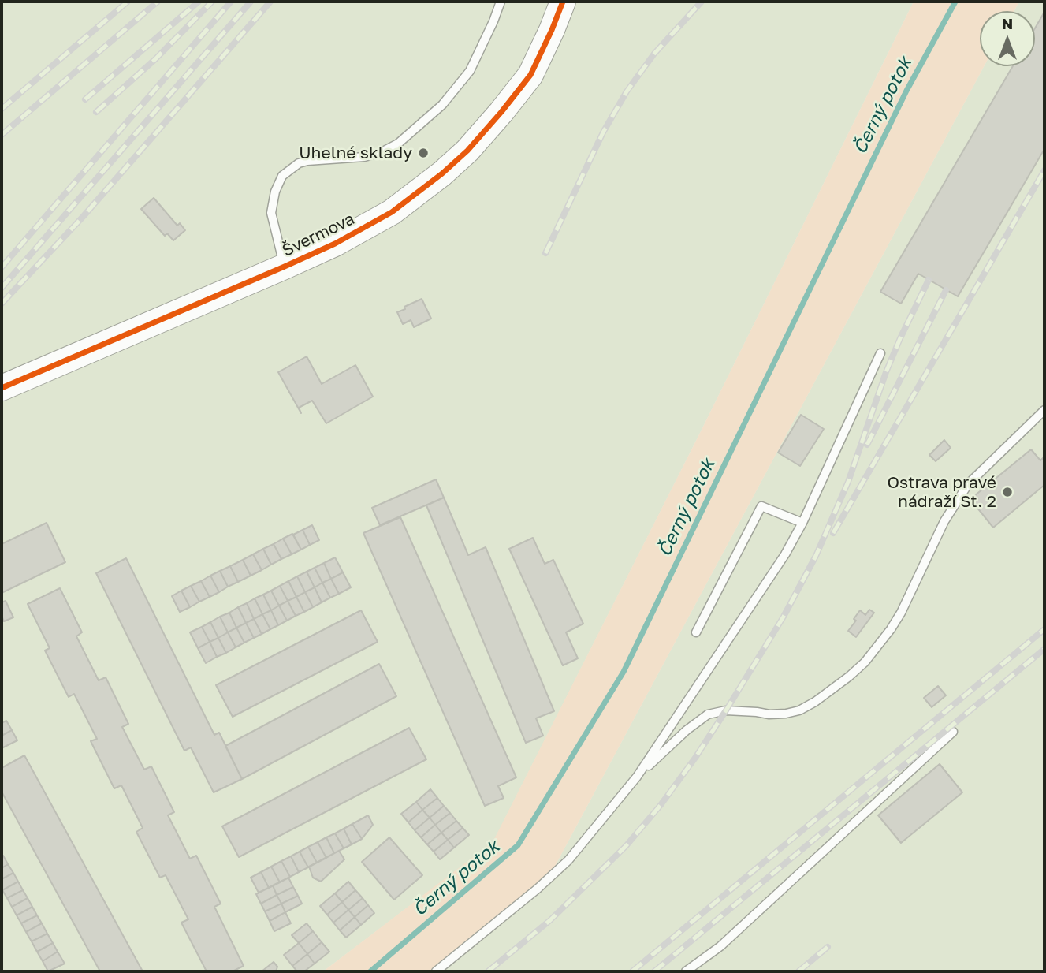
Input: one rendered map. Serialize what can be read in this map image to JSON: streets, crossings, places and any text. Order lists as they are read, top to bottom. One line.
{"streets":{"street":["Švermova"]},"water":["Černý potok"],"places":["Uhelné sklady","Ostrava pravé nádraží St. 2"],"north":"top"}
